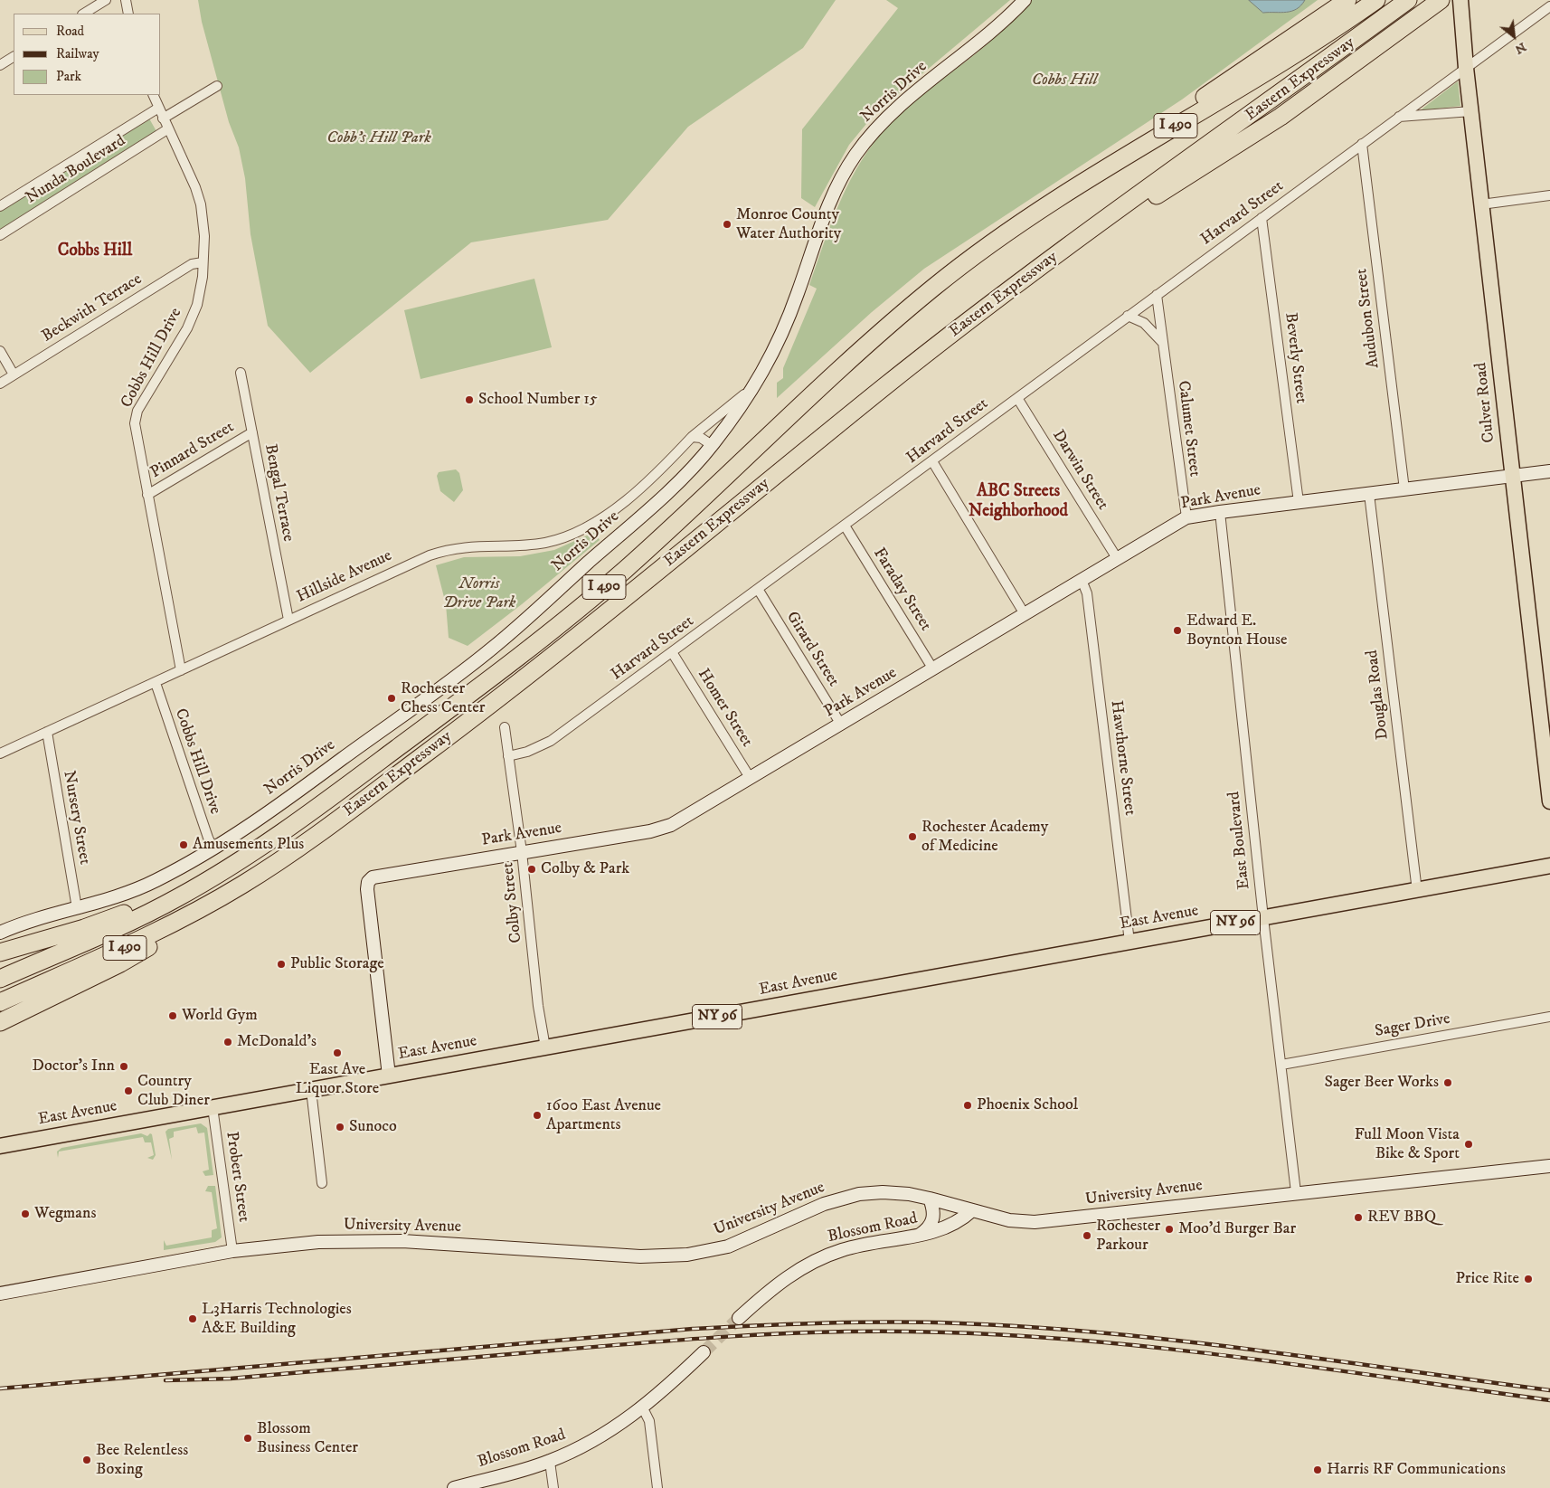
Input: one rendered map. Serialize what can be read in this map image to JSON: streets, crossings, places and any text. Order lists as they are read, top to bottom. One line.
{"streets":{"highway":["Eastern Expressway","I 490"],"main road":["Culver Road","East Avenue","NY 96"],"street":["Norris Drive","Nunda Boulevard","Harvard Street","Beckwith Terrace","Audubon Street","Cobbs Hill Drive","Beverly Street","Calumet Street","Pinnard Street","Darwin Street","Bengal Terrace","Park Avenue","Hillside Avenue","Faraday Street","Girard Street","Douglas Road","Homer Street","Hawthorne Street","Nursery Street","East Boulevard","Colby Street","Sager Drive","Probert Street","University Avenue","Blossom Road"]},"crossings":[["Norris Drive","Cobbs Hill Drive"],["Norris Drive","Hillside Avenue"],["Norris Drive","Nursery Street"],["Nunda Boulevard","Cobbs Hill Drive"],["Harvard Street","Audubon Street"],["Harvard Street","Beverly Street"],["Harvard Street","Culver Road"],["Harvard Street","Calumet Street"],["Harvard Street","Darwin Street"],["Harvard Street","Faraday Street"],["Harvard Street","Girard Street"],["Harvard Street","Homer Street"],["Harvard Street","Colby Street"],["Beckwith Terrace","Cobbs Hill Drive"],["Audubon Street","Park Avenue"],["Cobbs Hill Drive","Pinnard Street"],["Cobbs Hill Drive","Hillside Avenue"],["Beverly Street","Park Avenue"],["Culver Road","Park Avenue"],["Calumet Street","Park Avenue"],["Pinnard Street","Bengal Terrace"],["Darwin Street","Park Avenue"],["Bengal Terrace","Hillside Avenue"],["Park Avenue","Faraday Street"],["Park Avenue","Girard Street"],["Park Avenue","Douglas Road"],["Park Avenue","Homer Street"],["Park Avenue","Hawthorne Street"],["Park Avenue","East Boulevard"],["Park Avenue","Colby Street"],["Park Avenue","East Avenue"],["Hillside Avenue","Nursery Street"],["Douglas Road","East Avenue"],["Hawthorne Street","East Avenue"],["East Boulevard","East Avenue"],["East Boulevard","Sager Drive"],["East Boulevard","University Avenue"],["Colby Street","East Avenue"],["East Avenue","Probert Street"],["Probert Street","University Avenue"],["University Avenue","Blossom Road"]],"districts":["Cobbs Hill","ABC Streets Neighborhood"],"parks":["Cobbs Hill","Cobb's Hill Park","Norris Drive Park"],"places":["Monroe County Water Authority","School Number 15","Edward E. Boynton House","Rochester Chess Center","Rochester Academy of Medicine","Amusements Plus","Colby & Park","Public Storage","World Gym","McDonald's","East Ave Liquor Store","Doctor's Inn","Sager Beer Works","Country Club Diner","Phoenix School","1600 East Avenue Apartments","Sunoco","Full Moon Vista Bike & Sport","Wegmans","REV BBQ","Moo'd Burger Bar","Rochester Parkour","Price Rite","L3Harris Technologies A&E Building","Blossom Business Center","Bee Relentless Boxing","Harris RF Communications"],"legend":["Road","Railway","Park"],"north":"bottom right"}
